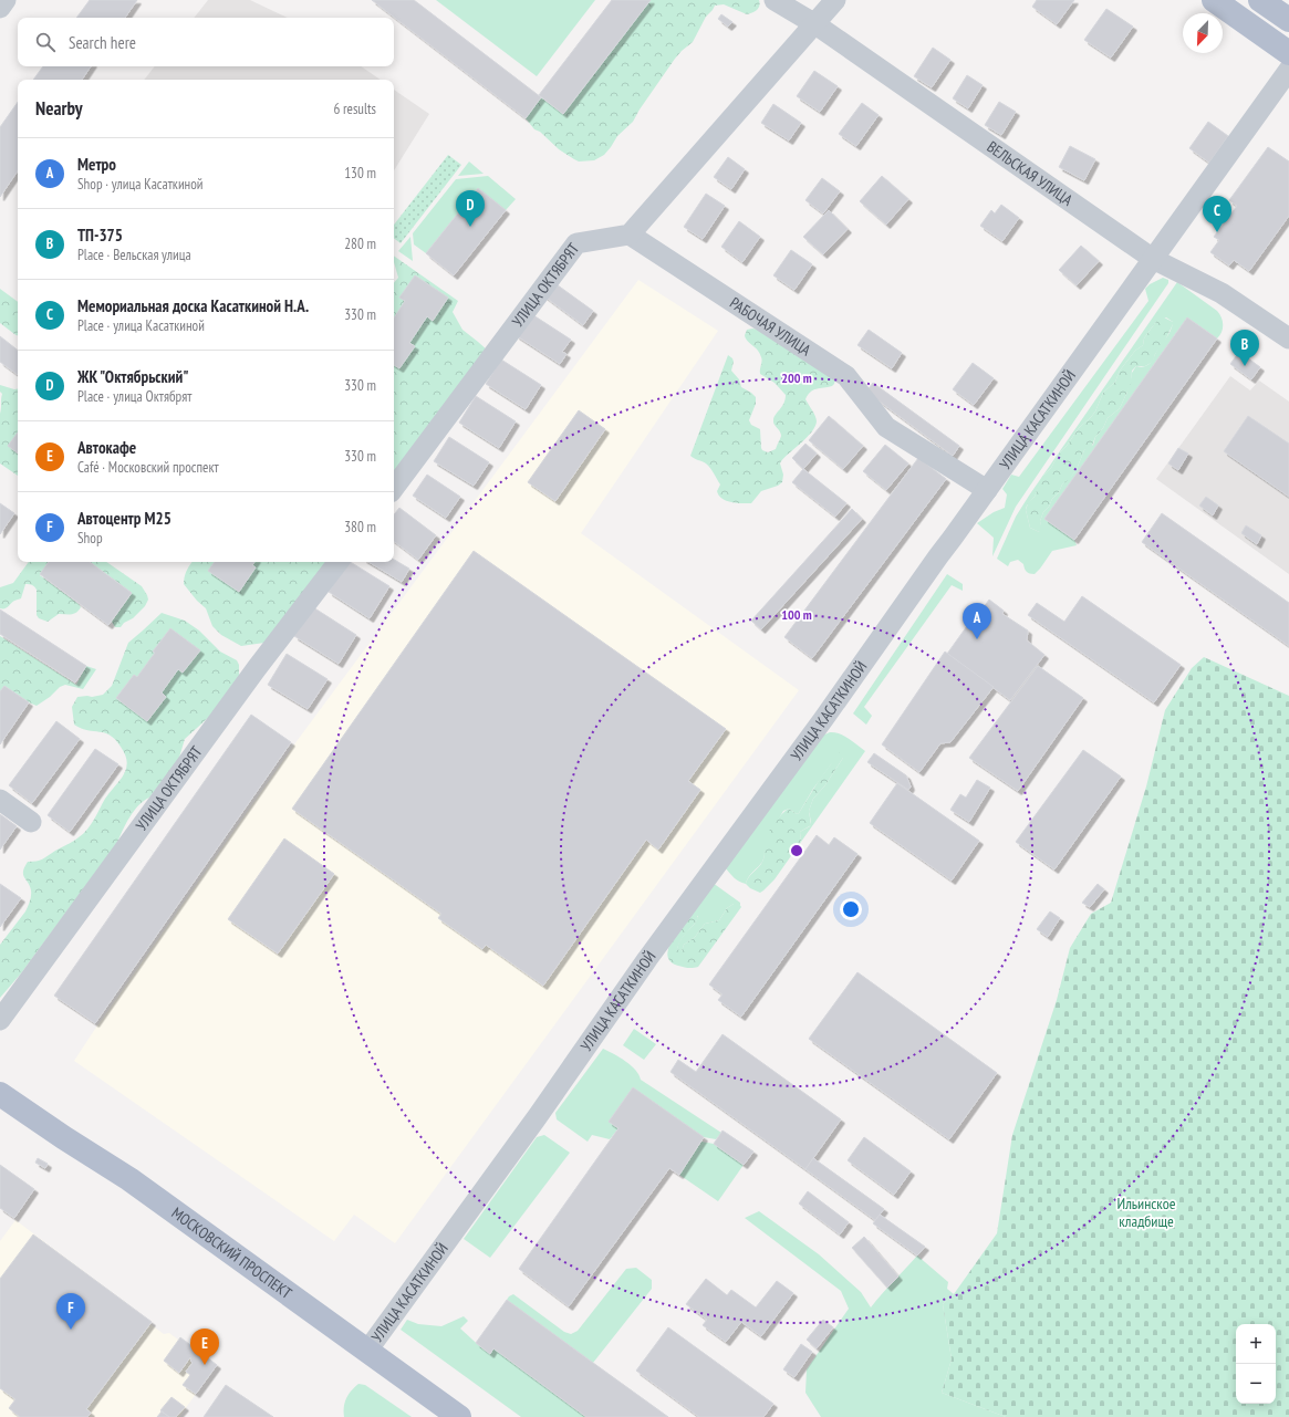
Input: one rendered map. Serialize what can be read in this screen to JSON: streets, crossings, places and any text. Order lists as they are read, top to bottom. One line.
{"streets":{"main road":["МОСКОВСКИЙ ПРОСПЕКТ"],"street":["ВЕЛЬСКАЯ УЛИЦА","УЛИЦА ОКТЯБРЯТ","РАБОЧАЯ УЛИЦА","УЛИЦА КАСАТКИНОЙ"]},"crossings":[["ВЕЛЬСКАЯ УЛИЦА","УЛИЦА КАСАТКИНОЙ"],["УЛИЦА ОКТЯБРЯТ","РАБОЧАЯ УЛИЦА"],["РАБОЧАЯ УЛИЦА","УЛИЦА КАСАТКИНОЙ"],["УЛИЦА КАСАТКИНОЙ","МОСКОВСКИЙ ПРОСПЕКТ"]],"parks":["Ильинское кладбище"],"north":"bottom left","page":{"search":"Search here","heading":["Nearby","6 results"],"list":[{"mark":"A","name":"Метро","note":"Shop · улица Касаткиной","value":"130 m"},{"mark":"B","name":"ТП-375","note":"Place · Вельская улица","value":"280 m"},{"mark":"C","name":"Мемориальная доска Касаткиной Н.А.","note":"Place · улица Касаткиной","value":"330 m"},{"mark":"D","name":"ЖК \"Октябрьский\"","note":"Place · улица Октябрят","value":"330 m"},{"mark":"E","name":"Автокафе","note":"Café · Московский проспект","value":"330 m"},{"mark":"F","name":"Автоцентр М25","note":"Shop","value":"380 m"}],"pins":["D","C","B","A","F","E"],"map_buttons":["+","−"]},"rings":["200 m","100 m"]}
